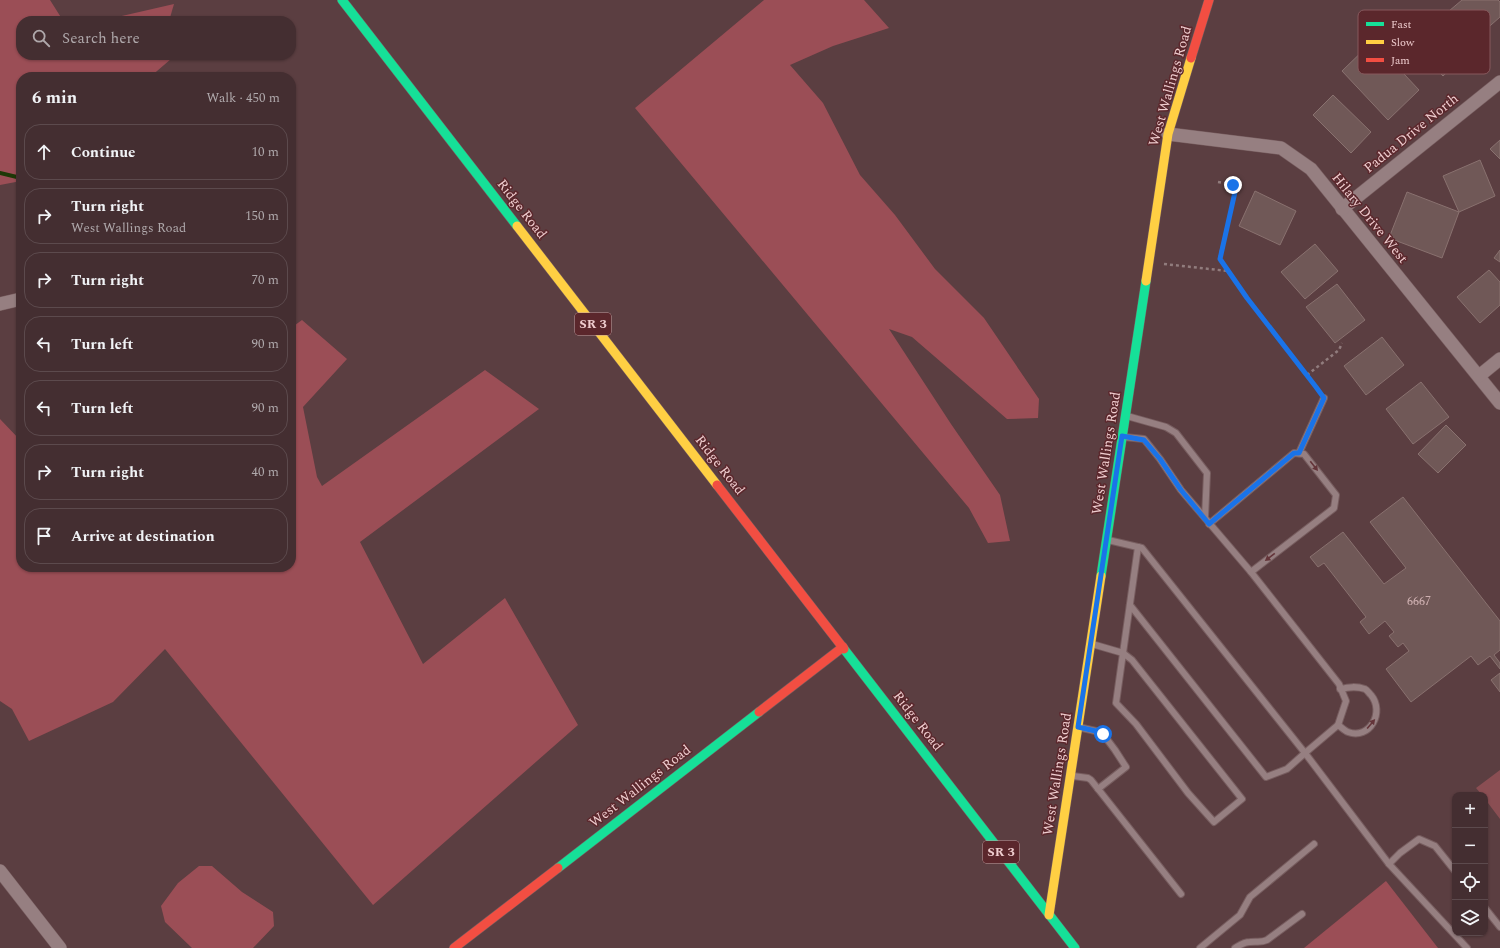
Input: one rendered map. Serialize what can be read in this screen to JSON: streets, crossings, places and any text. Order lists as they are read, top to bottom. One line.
{"streets":{"street":["West Wallings Road","Padua Drive North","Ridge Road","Hilary Drive West","SR 3"]},"crossings":[["West Wallings Road","Ridge Road"],["West Wallings Road","Hilary Drive West"],["Padua Drive North","Hilary Drive West"]],"house_numbers":["6667"],"legend":["Fast","Slow","Jam"],"page":{"search":"Search here","heading":["6 min","Walk · 450 m"],"list":[["Continue","10 m"],["Turn right","West Wallings Road","150 m"],["Turn right","70 m"],["Turn left","90 m"],["Turn left","90 m"],["Turn right","40 m"],"Arrive at destination"],"map_buttons":["+","−"]}}
